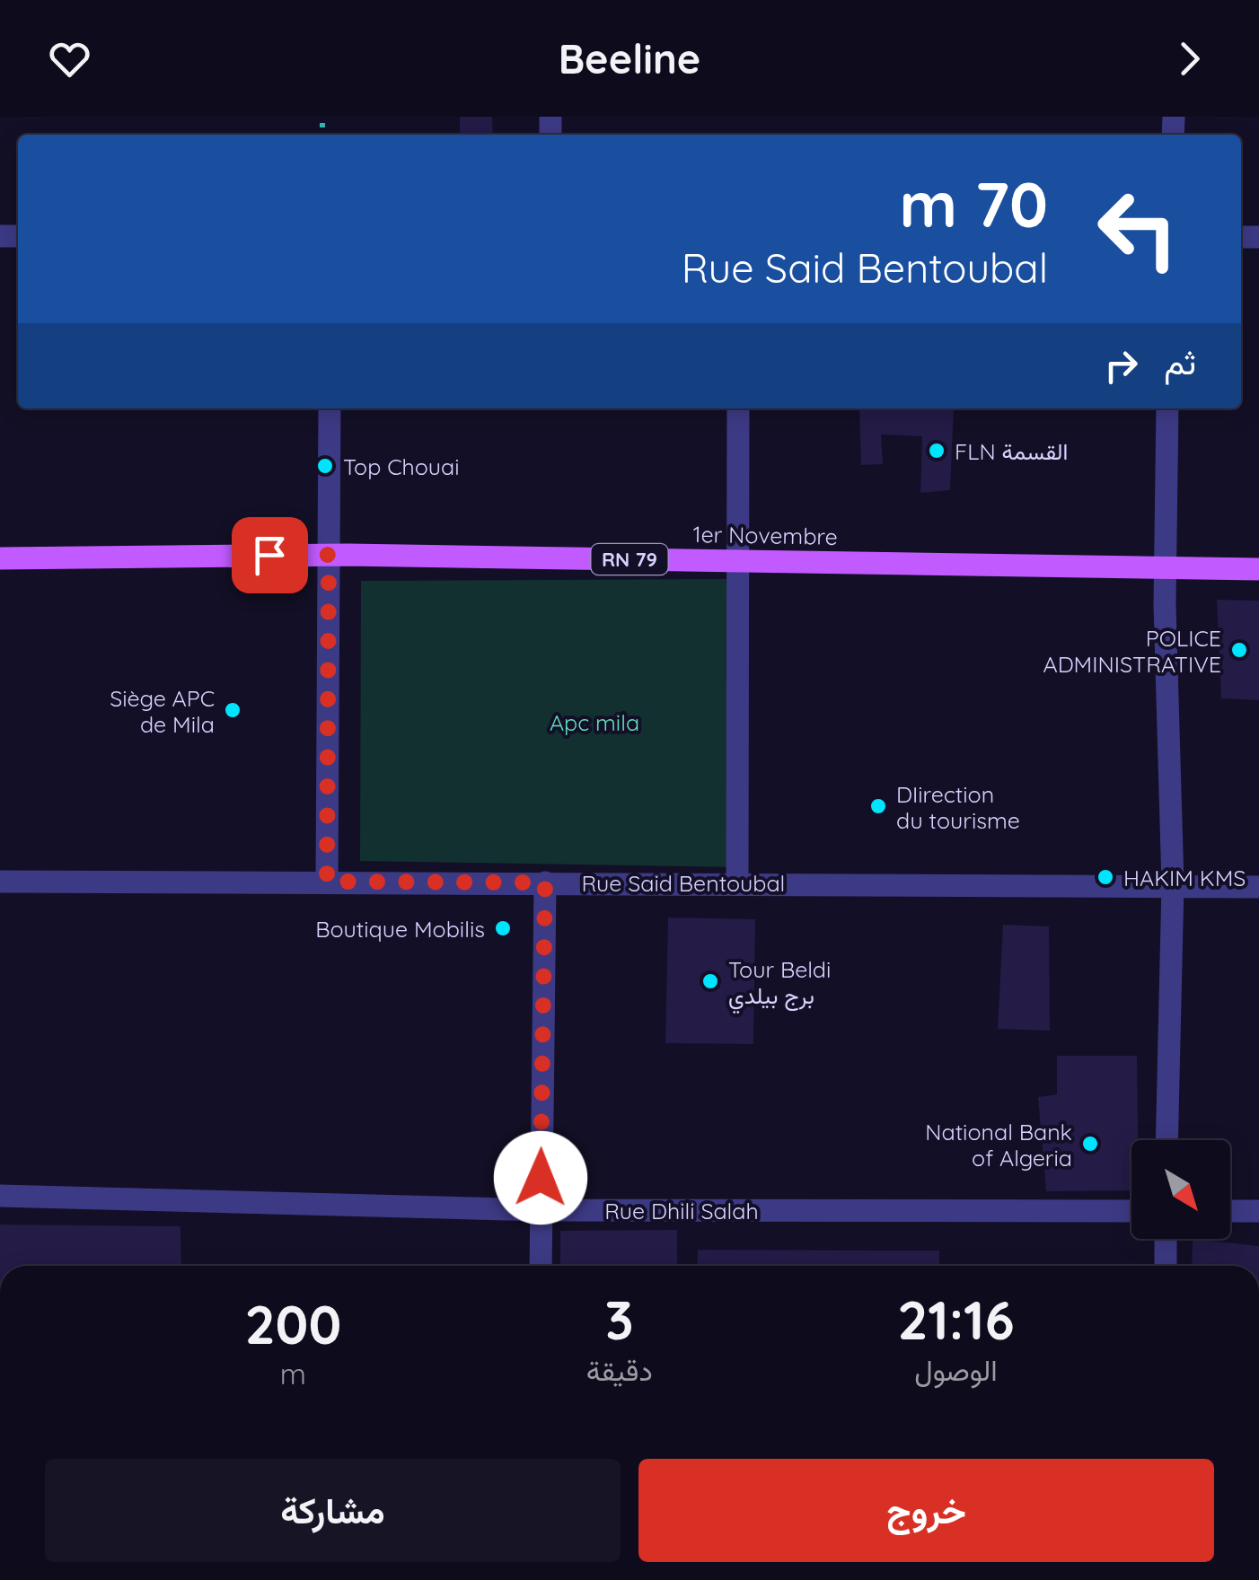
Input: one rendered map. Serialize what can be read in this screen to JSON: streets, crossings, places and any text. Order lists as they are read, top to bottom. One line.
{"streets":{"main road":["1er Novembre","RN 79"],"street":["Rue Said Bentoubal","Rue Dhili Salah"]},"parks":["Apc mila"],"places":["FLN القسمة","Top Chouai","POLICE ADMINISTRATIVE","Siège APC de Mila","DIirection du tourisme","HAKIM KMS","Boutique Mobilis","Tour Beldi برج بيلدي","National Bank of Algeria"],"north":"bottom right","page":{"header":"Beeline","turn":["70 m","Rue Said Bentoubal"],"then":"ثم","eta":["21:16","الوصول","3","دقيقة","200","m"],"buttons":["خروج","مشاركة"]}}
